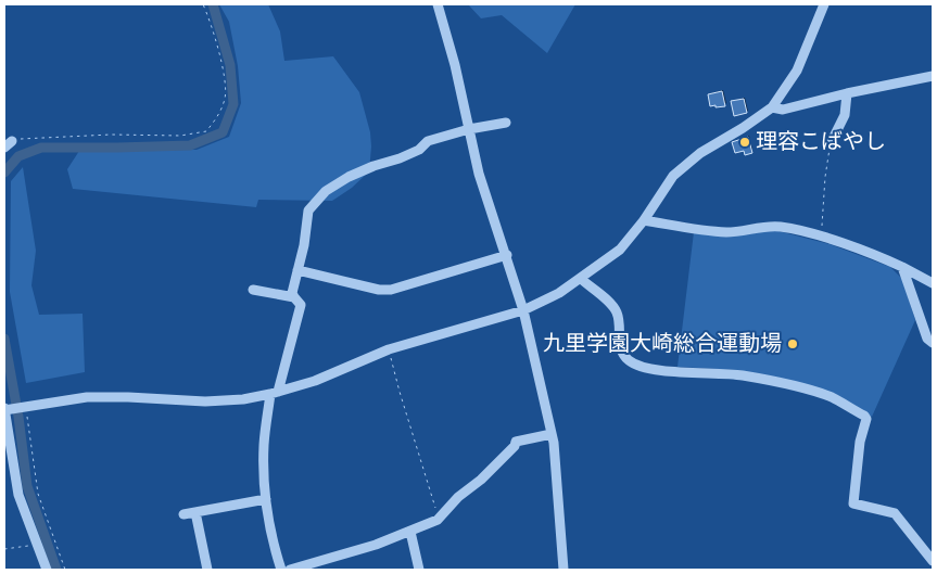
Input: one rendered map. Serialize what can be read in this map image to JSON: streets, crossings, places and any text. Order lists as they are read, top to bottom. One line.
{"places":["理容こばやし","九里学園大崎総合運動場"]}
